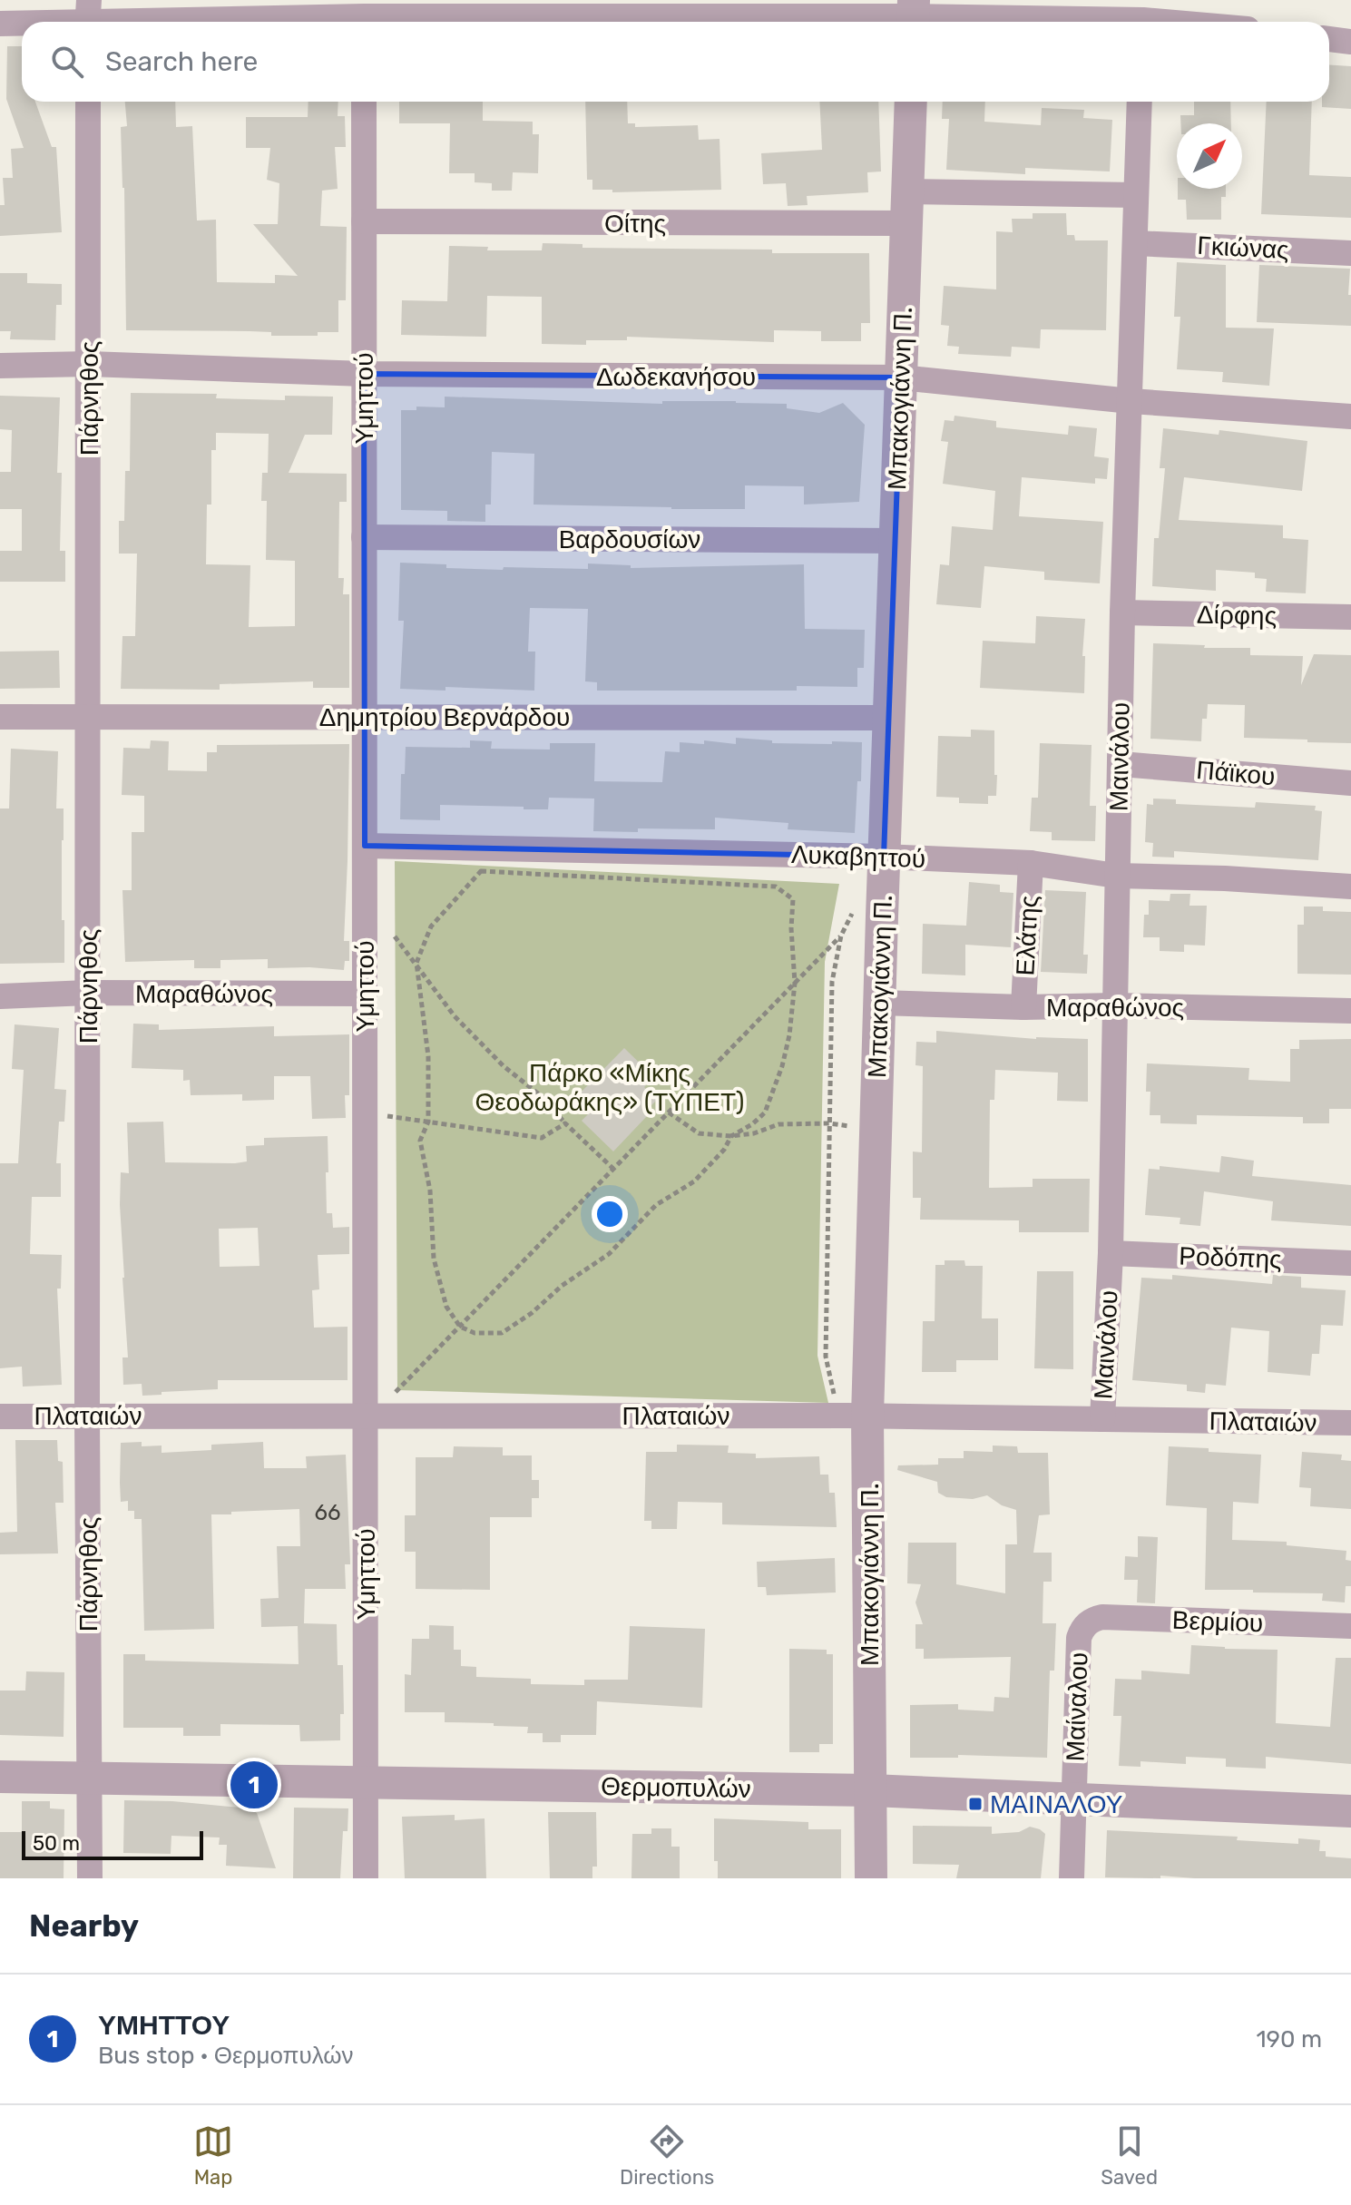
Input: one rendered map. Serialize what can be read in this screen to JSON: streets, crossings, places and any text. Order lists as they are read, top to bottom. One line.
{"streets":{"street":["Οίτης","Γκιώνας","Δωδεκανήσου","Πάρνηθος","Υμηττού","Μπακογιάννη Π.","Βαρδουσίων","Δίρφης","Δημητρίου Βερνάρδου","Μαινάλου","Πάϊκου","Λυκαβηττού","Ελάτης","Μαραθώνος","Ροδόπης","Πλαταιών","Βερμίου","Μαίναλου","Θερμοπυλών"]},"crossings":[["Οίτης","Υμηττού"],["Οίτης","Μπακογιάννη Π."],["Οίτης","Μαινάλου"],["Γκιώνας","Μαινάλου"],["Δωδεκανήσου","Πάρνηθος"],["Δωδεκανήσου","Υμηττού"],["Δωδεκανήσου","Μπακογιάννη Π."],["Δωδεκανήσου","Μαινάλου"],["Πάρνηθος","Δημητρίου Βερνάρδου"],["Πάρνηθος","Μαραθώνος"],["Πάρνηθος","Πλαταιών"],["Πάρνηθος","Θερμοπυλών"],["Υμηττού","Βαρδουσίων"],["Υμηττού","Δημητρίου Βερνάρδου"],["Υμηττού","Λυκαβηττού"],["Υμηττού","Μαραθώνος"],["Υμηττού","Πλαταιών"],["Υμηττού","Θερμοπυλών"],["Μπακογιάννη Π.","Βαρδουσίων"],["Μπακογιάννη Π.","Δημητρίου Βερνάρδου"],["Μπακογιάννη Π.","Λυκαβηττού"],["Μπακογιάννη Π.","Μαραθώνος"],["Μπακογιάννη Π.","Πλαταιών"],["Μπακογιάννη Π.","Θερμοπυλών"],["Δίρφης","Μαινάλου"],["Μαινάλου","Πάϊκου"],["Μαινάλου","Λυκαβηττού"],["Μαινάλου","Μαραθώνος"],["Μαινάλου","Ροδόπης"],["Μαινάλου","Πλαταιών"],["Λυκαβηττού","Ελάτης"],["Ελάτης","Μαραθώνος"],["Βερμίου","Μαίναλου"],["Μαίναλου","Θερμοπυλών"]],"parks":["Πάρκο «Μίκης Θεοδωράκης» (ΤΥΠΕΤ)"],"places":{"transit":["ΜΑΙΝΑΛΟΥ"]},"house_numbers":["66"],"scale_bar":"50 m","north":"top right","page":{"search":"Search here","pins":"1","scale":"50 m","heading":"Nearby","list":[{"mark":"1","name":"ΥΜΗΤΤΟΥ","note":"Bus stop · Θερμοπυλών","value":"190 m"}],"nav":["Map","Directions","Saved"]}}
